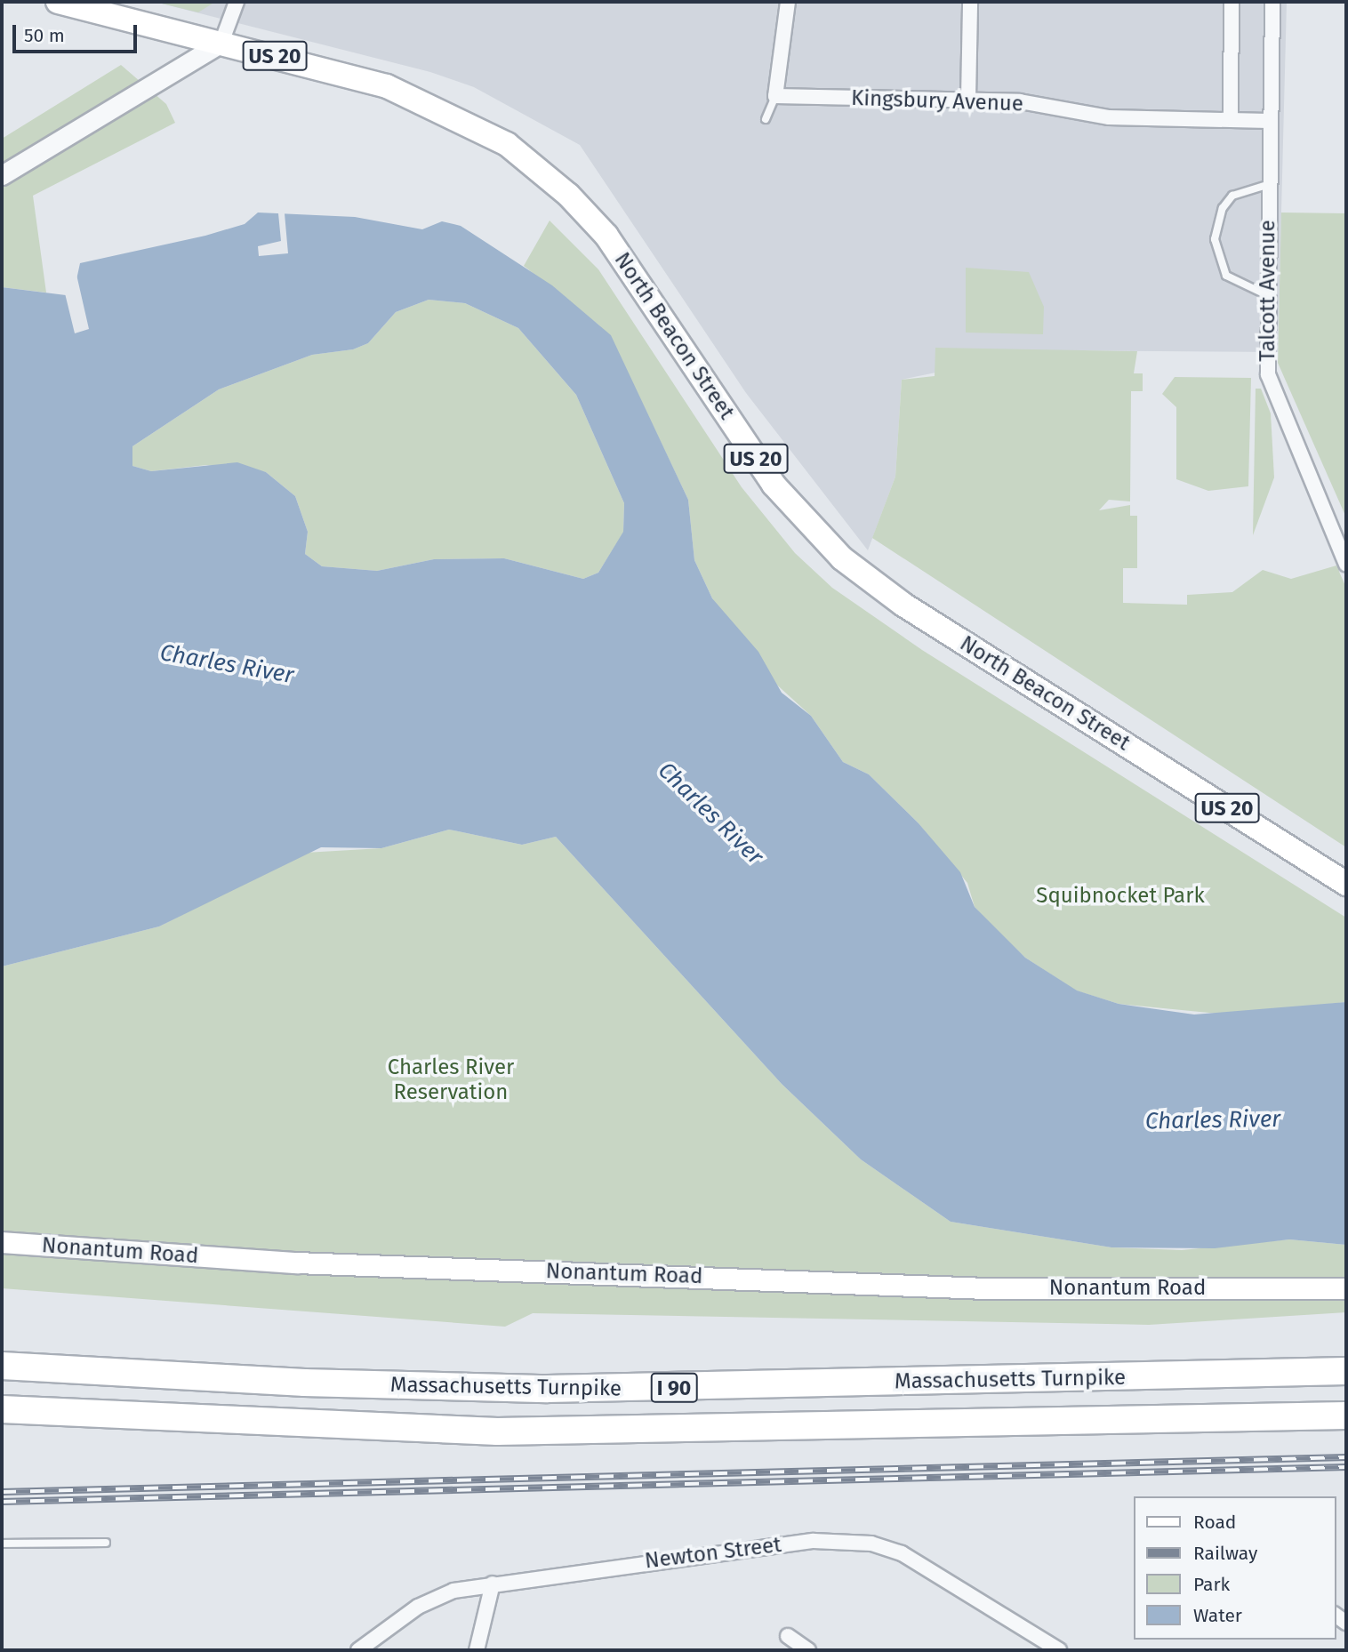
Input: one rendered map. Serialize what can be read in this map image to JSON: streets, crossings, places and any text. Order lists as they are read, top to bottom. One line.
{"streets":{"highway":["Massachusetts Turnpike","I 90"],"main road":["US 20","North Beacon Street","Nonantum Road"],"street":["Kingsbury Avenue","Talcott Avenue","Newton Street"]},"crossings":[["Kingsbury Avenue","Talcott Avenue"]],"water":["Charles River"],"parks":["Squibnocket Park","Charles River Reservation"],"legend":["Road","Railway","Park","Water"],"scale_bar":"50 m"}
